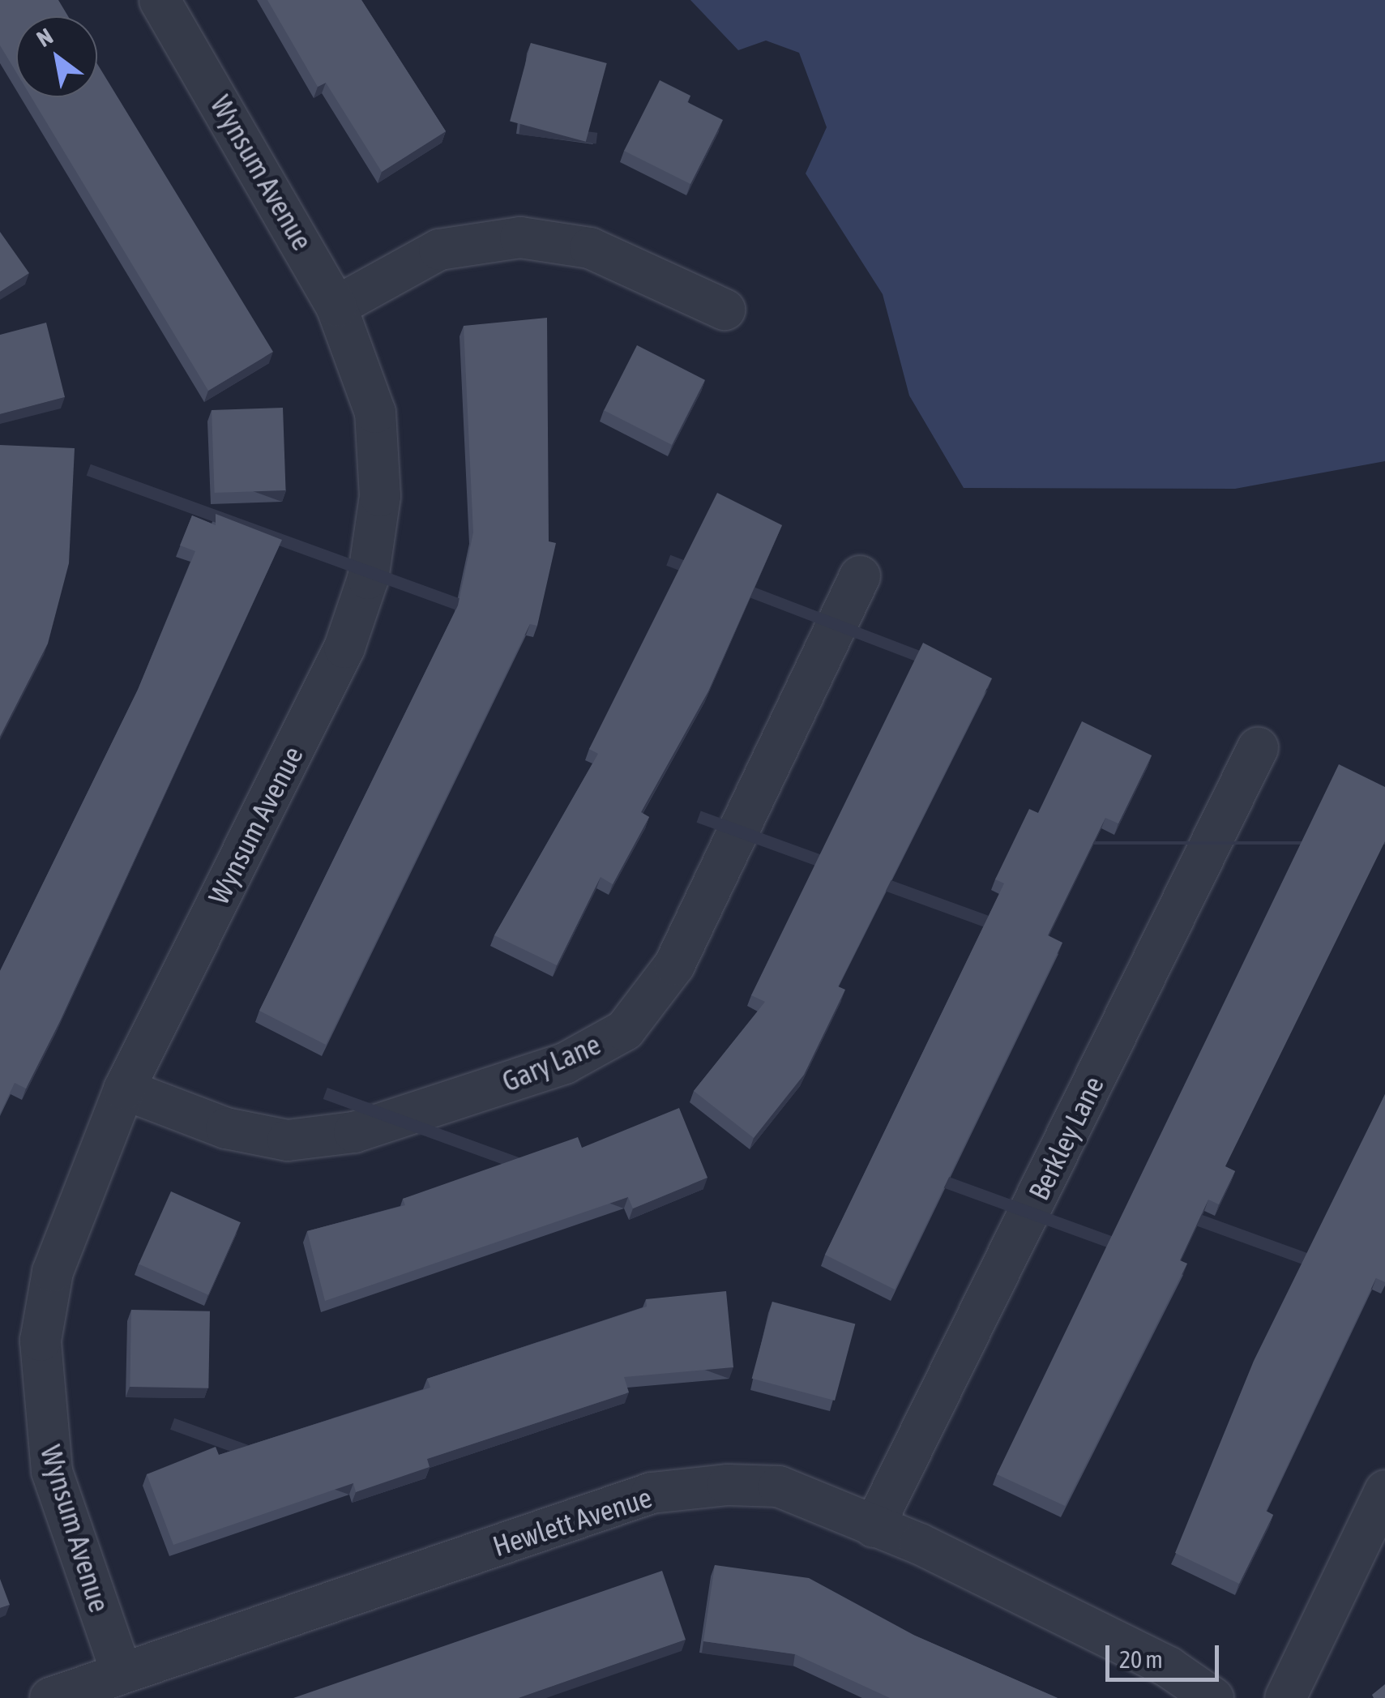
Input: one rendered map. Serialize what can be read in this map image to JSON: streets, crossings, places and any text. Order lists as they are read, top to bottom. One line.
{"streets":{"street":["Wynsum Avenue","Gary Lane","Berkley Lane","Hewlett Avenue"]},"crossings":[["Wynsum Avenue","Gary Lane"],["Wynsum Avenue","Hewlett Avenue"],["Berkley Lane","Hewlett Avenue"]],"scale_bar":"20 m","north":"top left"}
